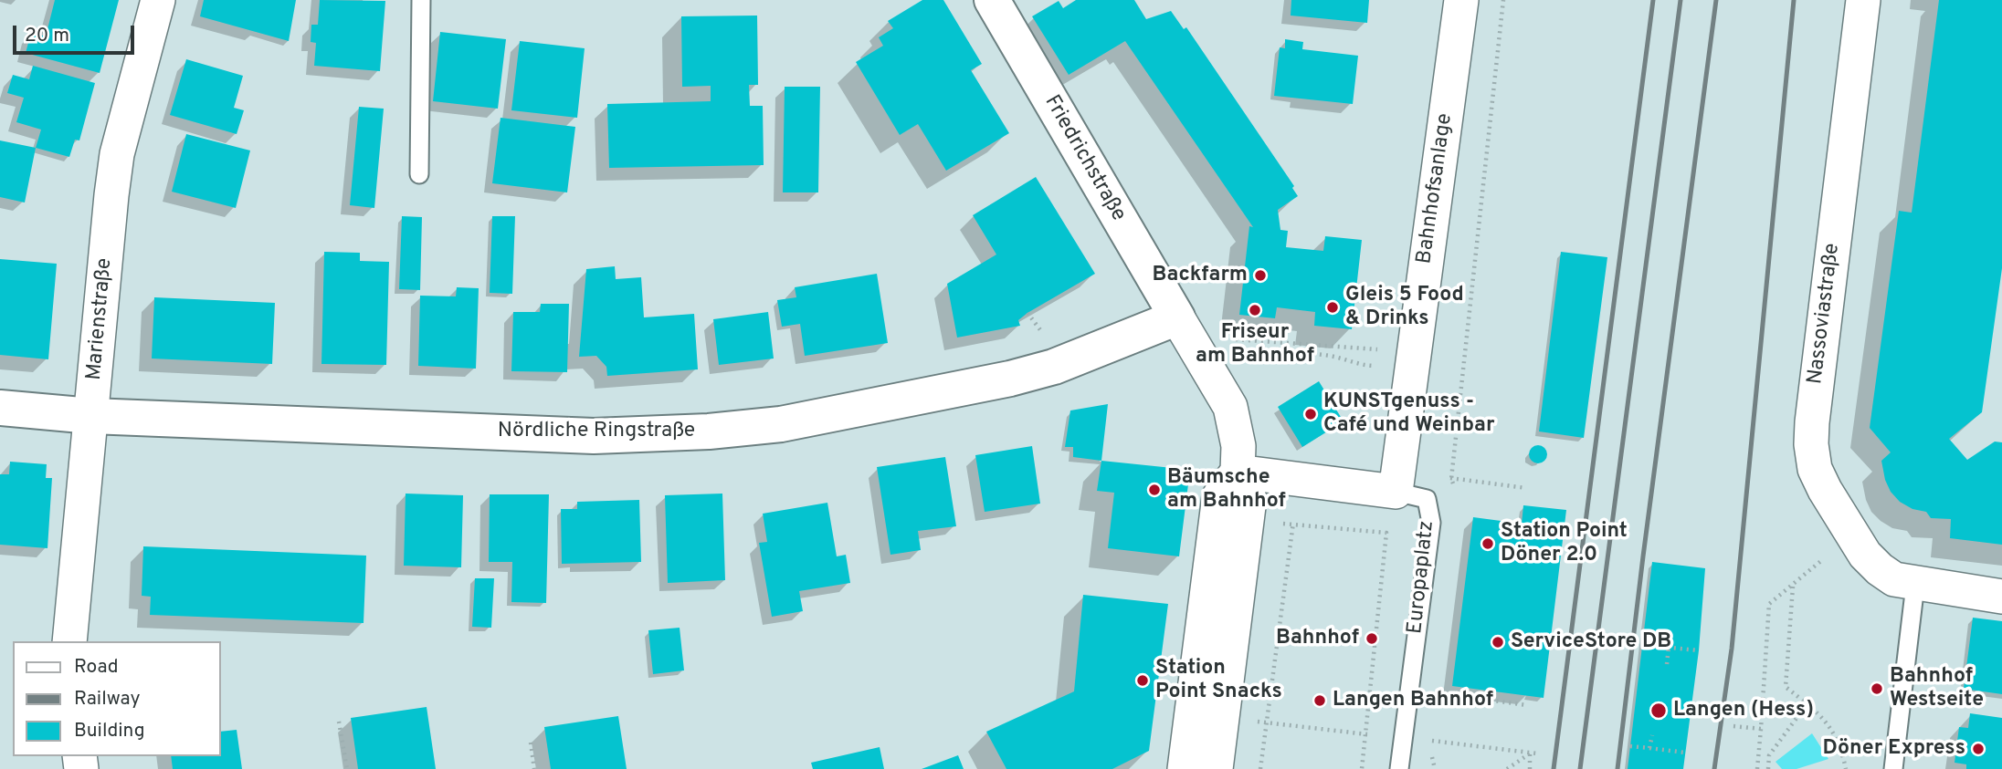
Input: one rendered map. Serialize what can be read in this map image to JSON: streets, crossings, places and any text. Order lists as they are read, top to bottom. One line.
{"streets":{"street":["Friedrichstraße","Bahnhofsanlage","Nassoviastraße","Marienstraße","Nördliche Ringstraße","Europaplatz"]},"crossings":[["Friedrichstraße","Nördliche Ringstraße"],["Bahnhofsanlage","Europaplatz"],["Marienstraße","Nördliche Ringstraße"]],"places":["Backfarm","Gleis 5 Food & Drinks","Friseur am Bahnhof","KUNSTgenuss - Café und Weinbar","Bäumsche am Bahnhof","Station Point Döner 2.0","Bahnhof","ServiceStore DB","Station Point Snacks","Bahnhof Westseite","Langen Bahnhof","Langen (Hess)","Döner Express"],"legend":["Road","Railway","Building"],"scale_bar":"20 m"}
